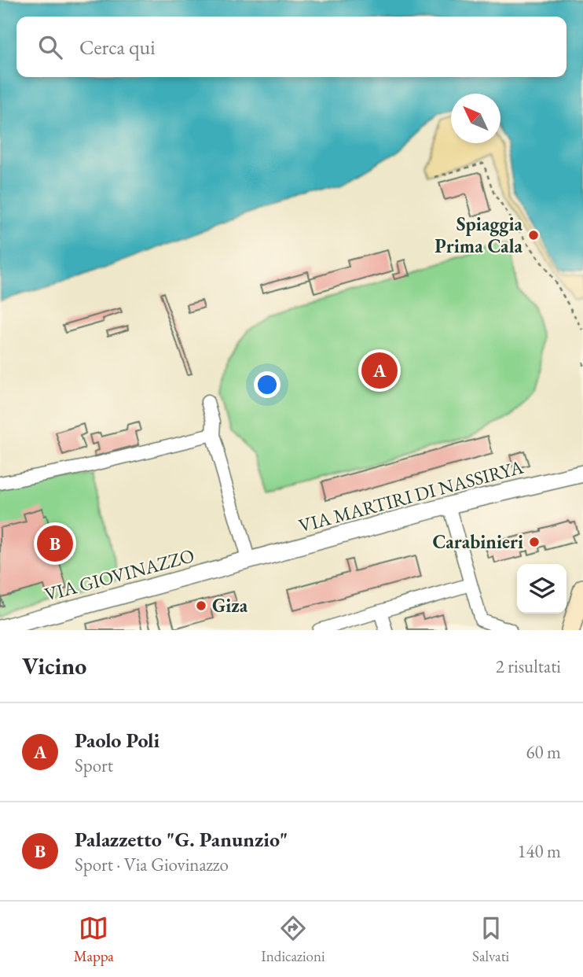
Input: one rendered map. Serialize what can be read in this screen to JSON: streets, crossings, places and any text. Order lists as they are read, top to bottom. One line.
{"streets":{"street":["VIA MARTIRI DI NASSIRYA","VIA GIOVINAZZO"]},"crossings":[["VIA MARTIRI DI NASSIRYA","VIA GIOVINAZZO"]],"places":["Spiaggia Prima Cala","Carabinieri","Giza"],"north":"top left","page":{"search":"Cerca qui","pins":["A","B"],"heading":["Vicino","2 risultati"],"list":[{"mark":"A","name":"Paolo Poli","note":"Sport","value":"60 m"},{"mark":"B","name":"Palazzetto \"G. Panunzio\"","note":"Sport · Via Giovinazzo","value":"140 m"}],"nav":["Mappa","Indicazioni","Salvati"]}}
